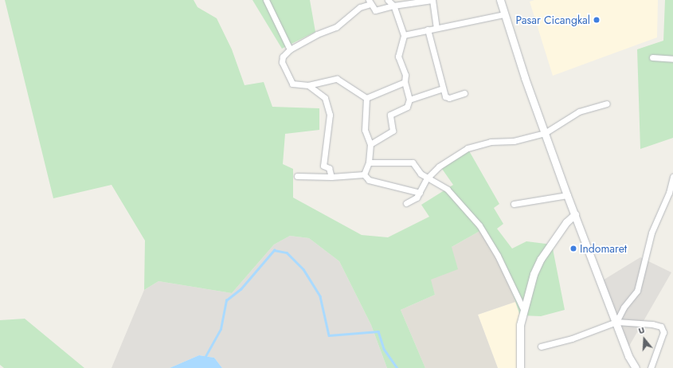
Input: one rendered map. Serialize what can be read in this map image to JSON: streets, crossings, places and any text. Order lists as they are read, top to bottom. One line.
{"places":["Pasar Cicangkal","Indomaret"],"north":"top"}
